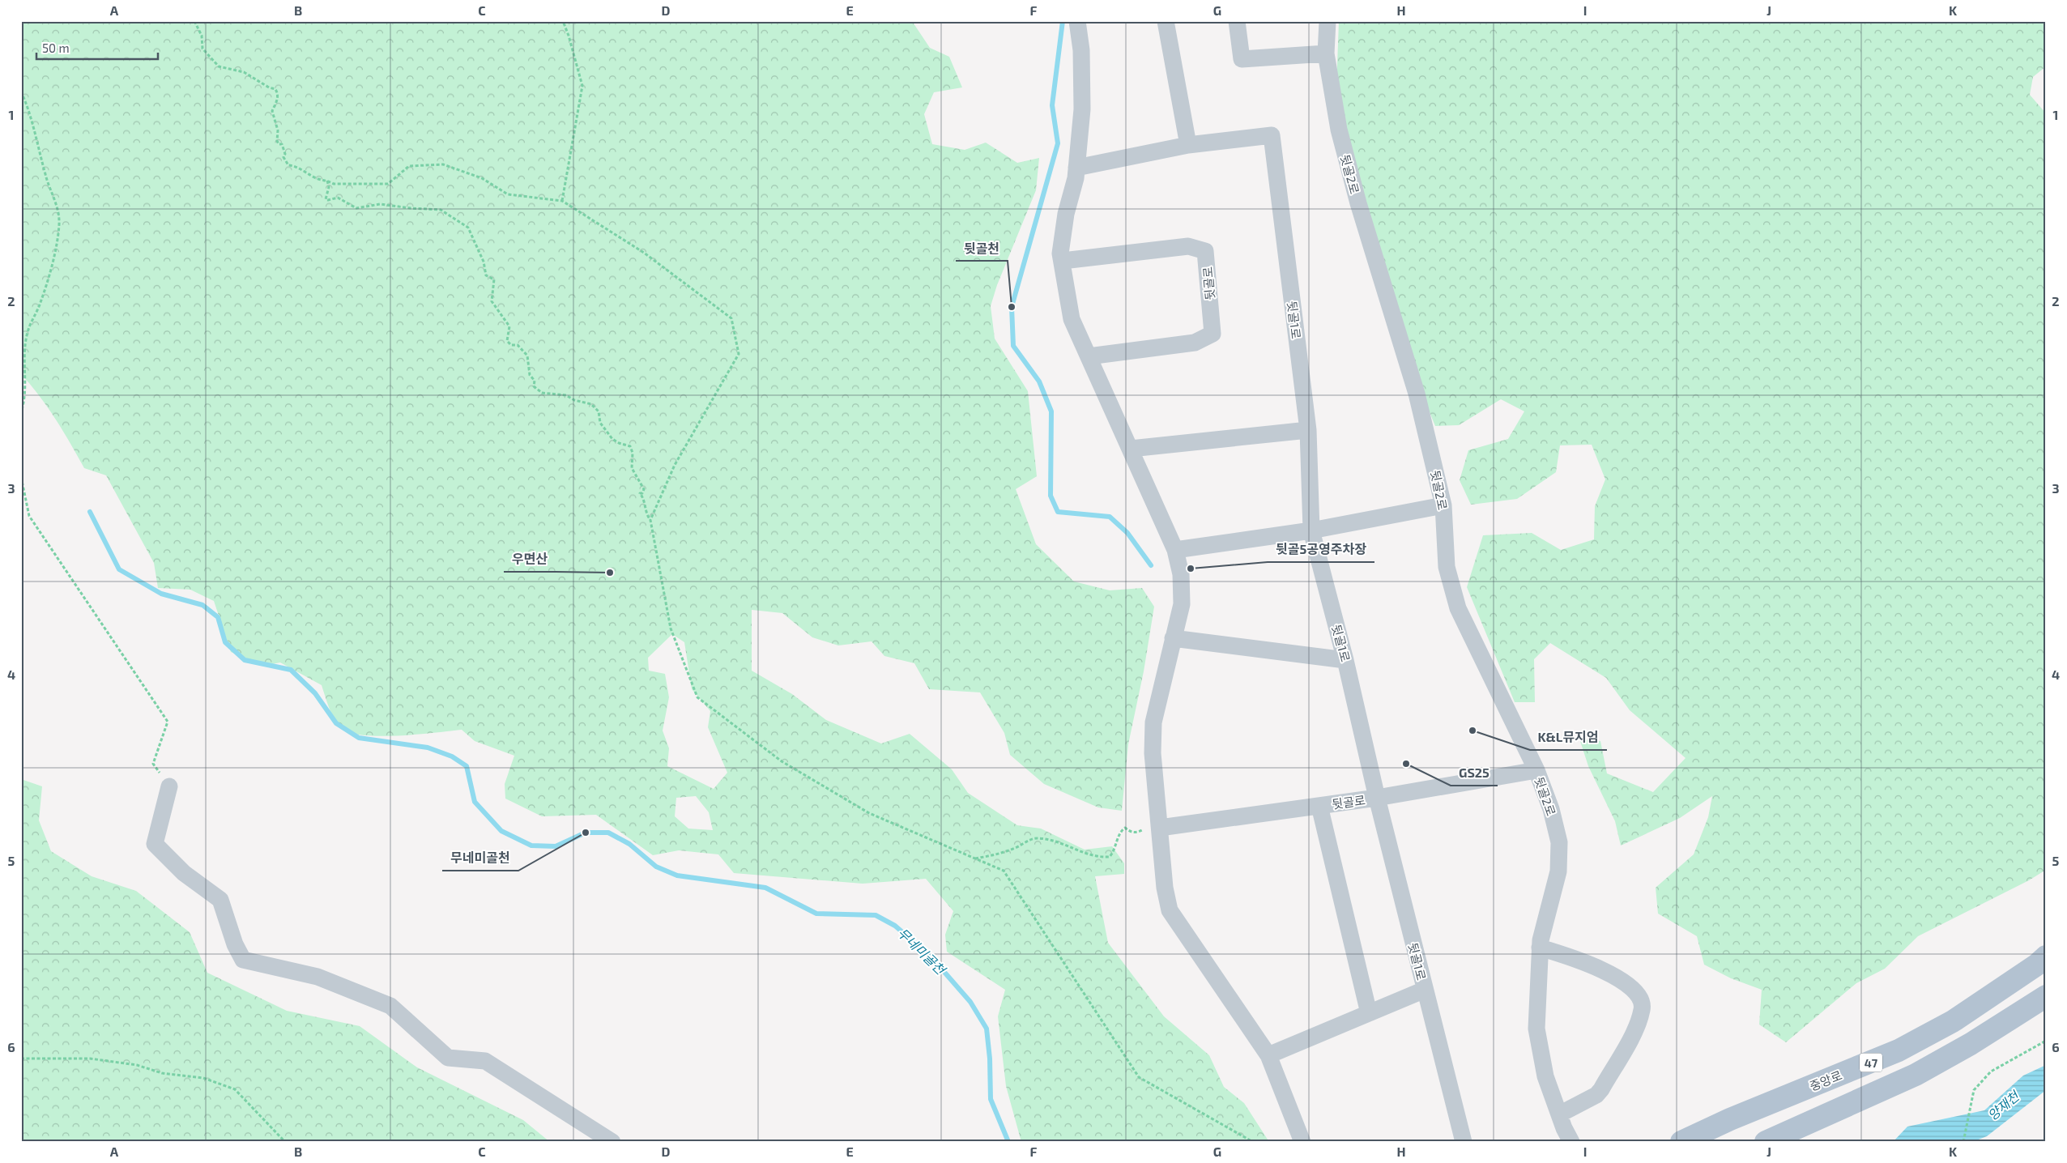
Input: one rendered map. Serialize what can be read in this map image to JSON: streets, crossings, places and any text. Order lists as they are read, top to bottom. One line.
{"streets":{"main road":["47","중앙로"],"street":["뒷골2로","뒷골로","뒷골1로"]},"crossings":[["뒷골2로","뒷골로"],["뒷골로","뒷골1로"]],"water":["무네미골천","양재천"],"places":["뒷골천","뒷골5공영주차장","우면산","K&L뮤지엄","GS25","무네미골천"],"scale_bar":"50 m","grid":{"columns":["A","B","C","D","E","F","G","H","I","J","K"],"rows":["1","2","3","4","5","6"]}}
